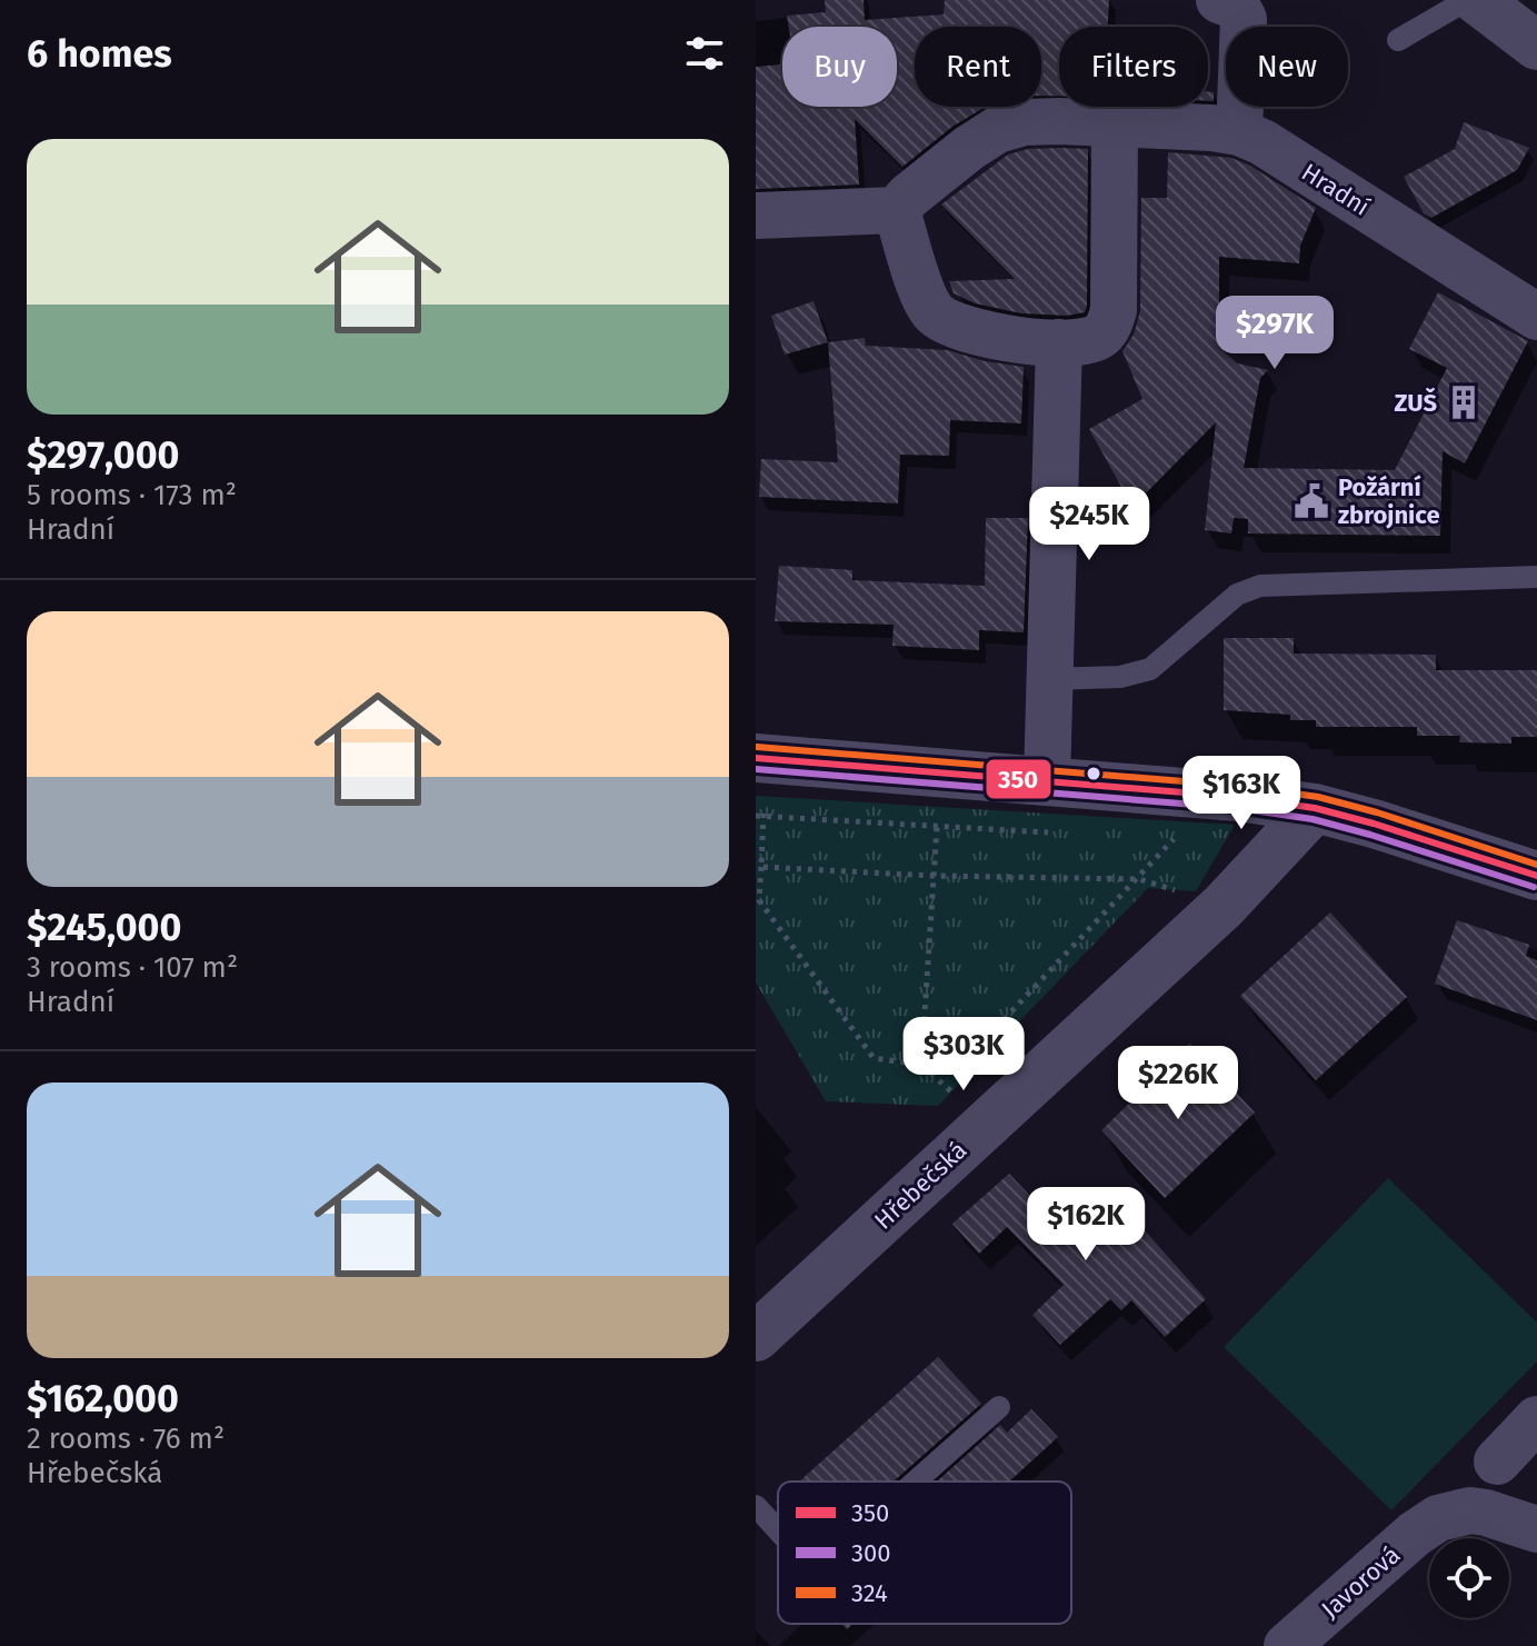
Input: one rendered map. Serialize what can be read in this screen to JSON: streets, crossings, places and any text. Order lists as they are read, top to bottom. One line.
{"streets":{"street":["Hradní","Hřebečská","Javorová"]},"places":{"building":["ZUŠ"],"public building":["Požární zbrojnice"]},"lines":["transit line 324","transit line 350","transit line 300"],"legend":["350","300","324"],"page":{"heading":"6 homes","chip":["Buy","Rent","Filters","New"],"list":[{"name":"$297,000","note":"5 rooms · 173 m² · Hradní"},{"name":"$245,000","note":"3 rooms · 107 m² · Hradní"},{"name":"$162,000","note":"2 rooms · 76 m² · Hřebečská"}],"price":["$297K","$245K","$163K","$303K","$226K","$162K"]}}
